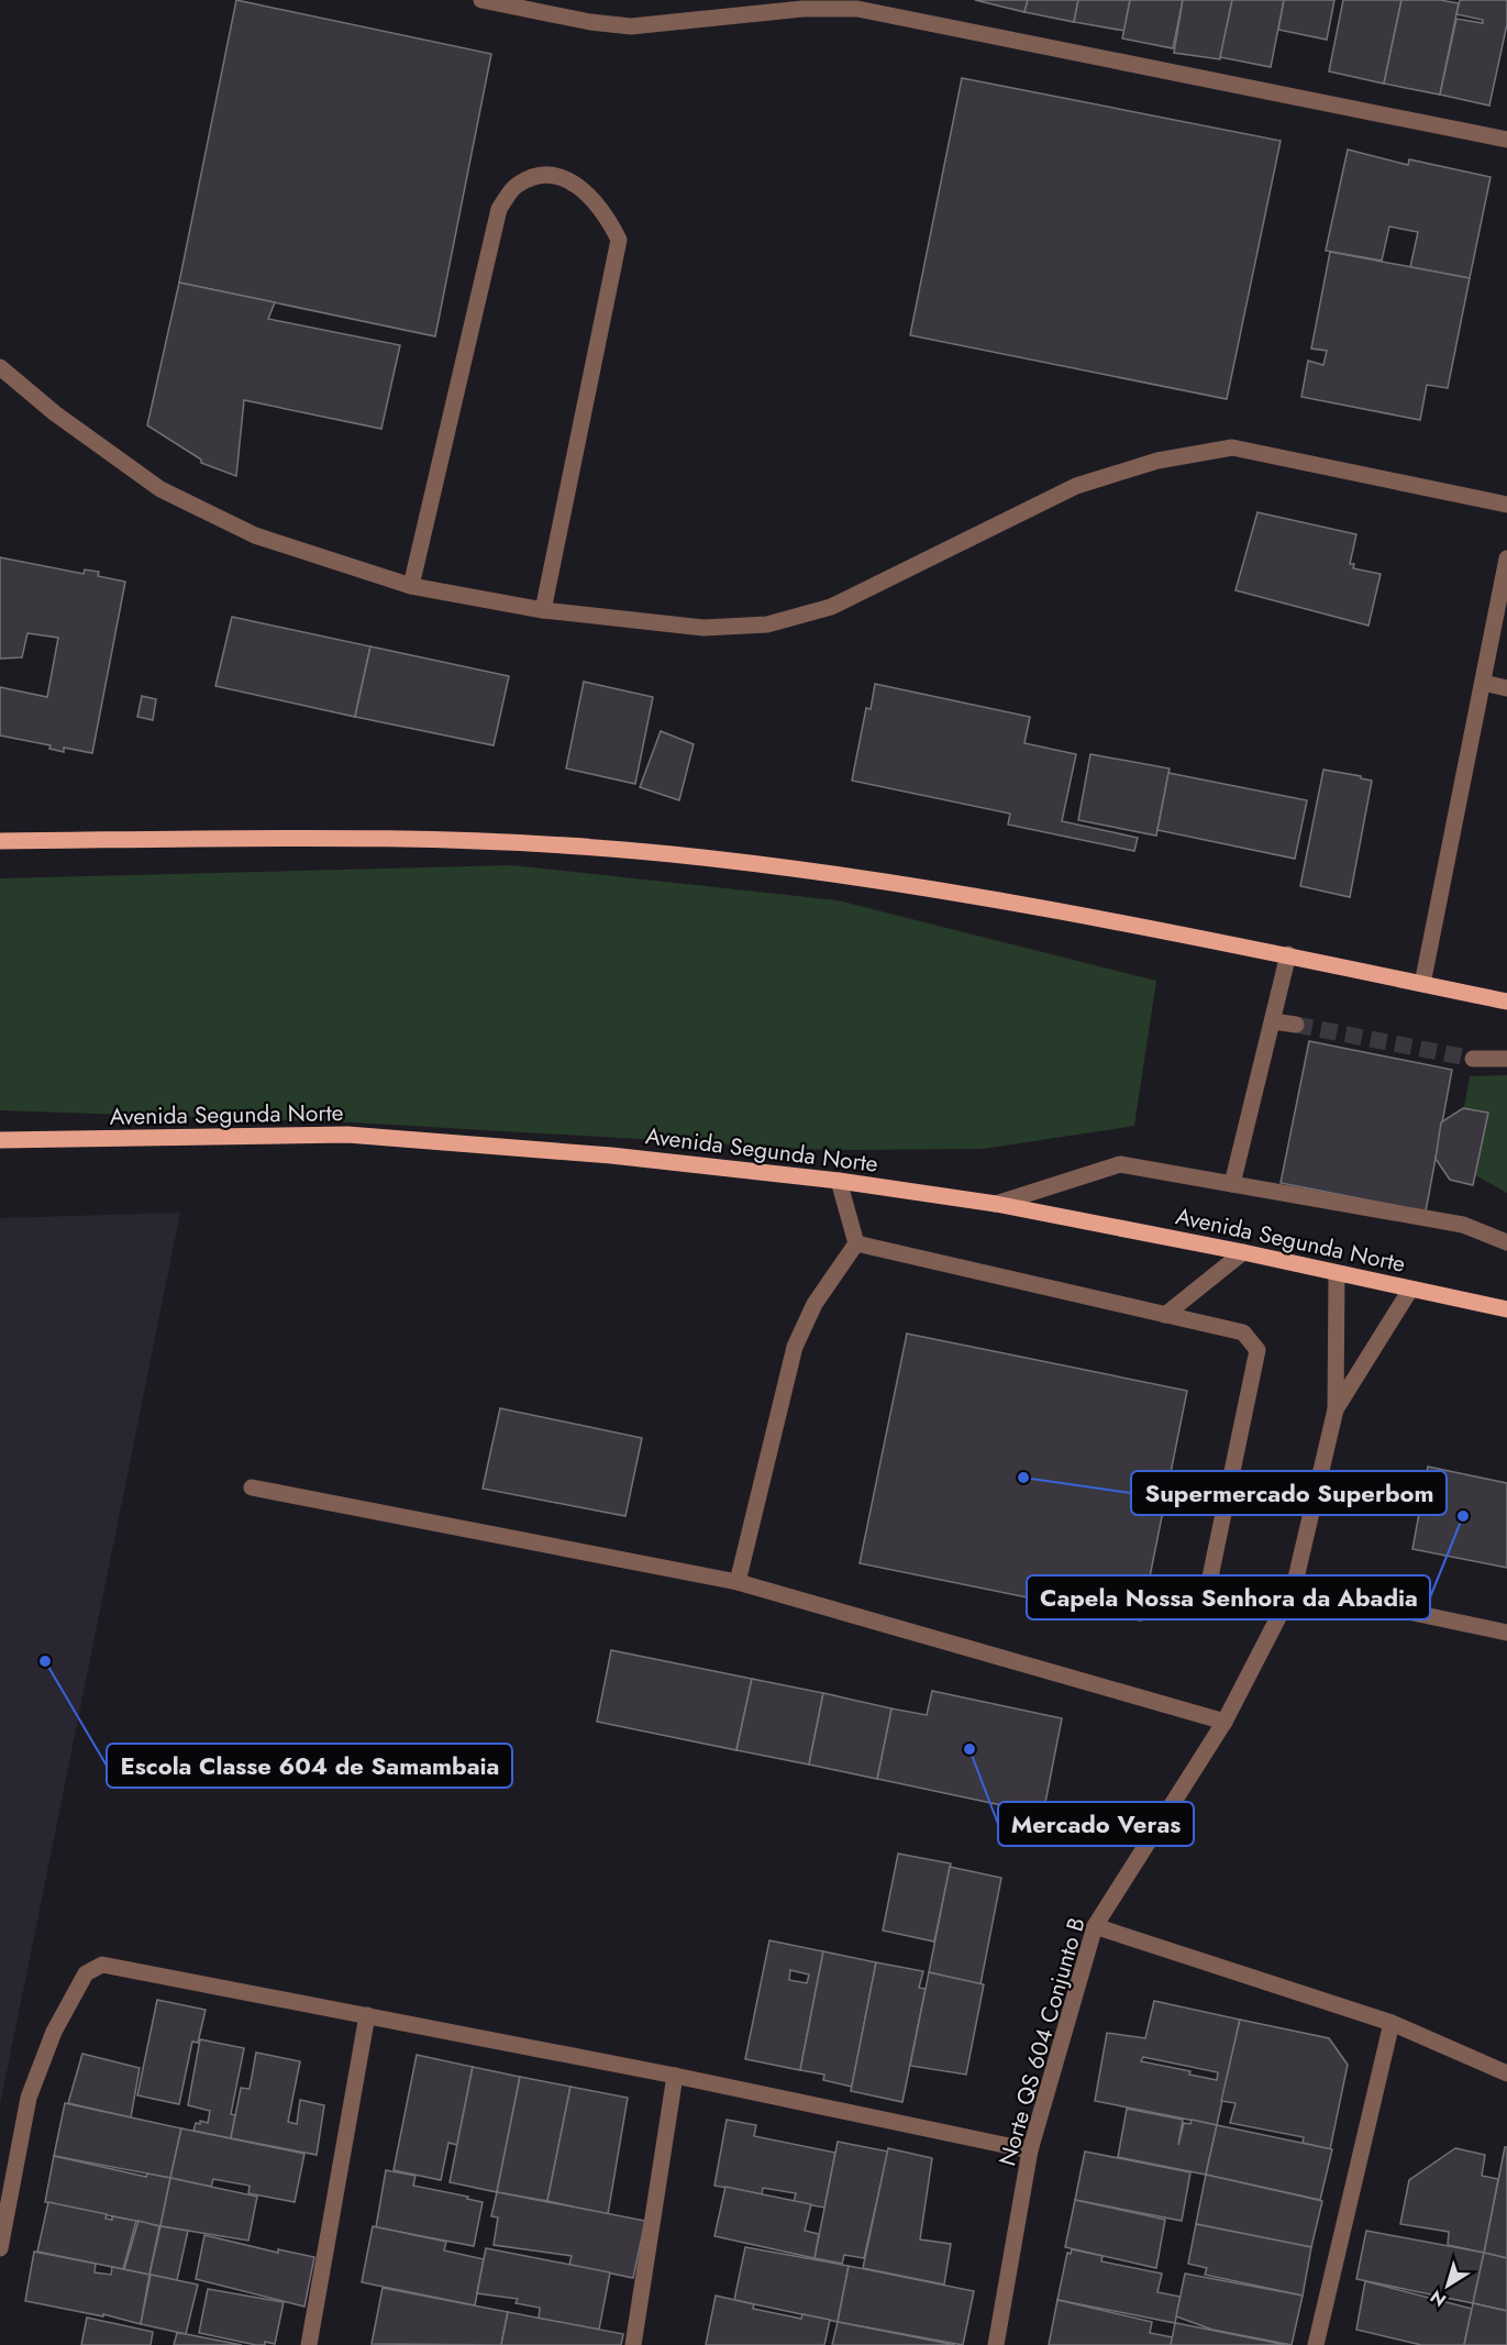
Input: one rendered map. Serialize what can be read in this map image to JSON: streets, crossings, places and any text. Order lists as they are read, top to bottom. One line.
{"streets":{"main road":["Avenida Segunda Norte"],"street":["Norte QS 604 Conjunto B"]},"crossings":[["Avenida Segunda Norte","Norte QS 604 Conjunto B"]],"places":["Supermercado Superbom","Capela Nossa Senhora da Abadia","Escola Classe 604 de Samambaia","Mercado Veras"],"north":"bottom left"}
